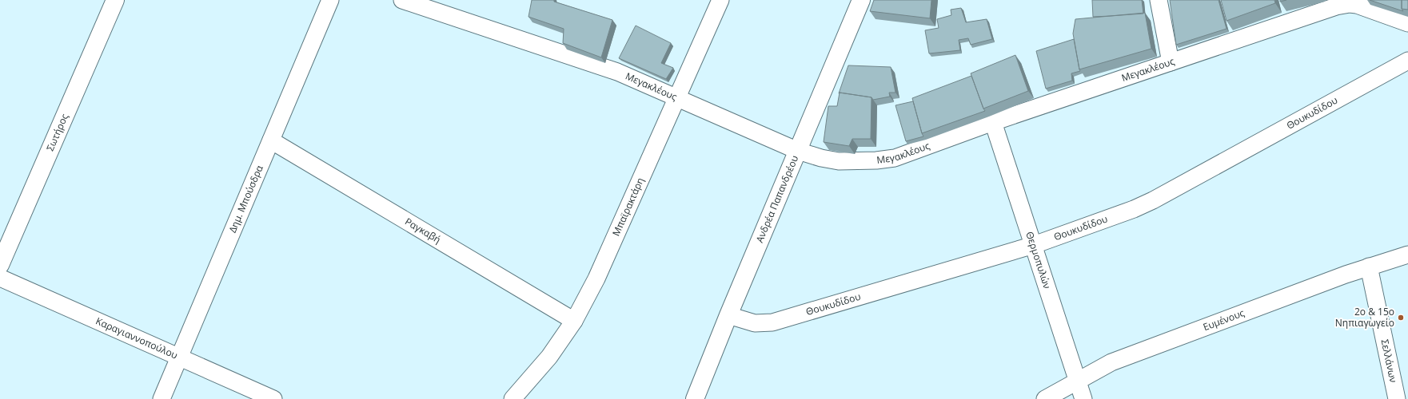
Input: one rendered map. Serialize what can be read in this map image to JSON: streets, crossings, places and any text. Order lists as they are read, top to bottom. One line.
{"streets":{"main road":["Σωτήρος","Ανδρέα Παπανδρέου"],"street":["Μεγακλέους","Θουκυδίδου","Δημ. Μπούσδρα","Μπαϊρακτάρη","Ραγκαβή","Θερμοπυλών","Ευμένους","Καραγιαννοπούλου","Σελλάνων"]},"crossings":[["Μεγακλέους","Ανδρέα Παπανδρέου"],["Μεγακλέους","Μπαϊρακτάρη"],["Μεγακλέους","Θερμοπυλών"],["Θουκυδίδου","Ανδρέα Παπανδρέου"],["Θουκυδίδου","Θερμοπυλών"],["Δημ. Μπούσδρα","Ραγκαβή"],["Δημ. Μπούσδρα","Καραγιαννοπούλου"],["Μπαϊρακτάρη","Ραγκαβή"],["Θερμοπυλών","Ευμένους"],["Ευμένους","Σελλάνων"]],"places":["2ο & 15ο Νηπιαγωγείο"]}
